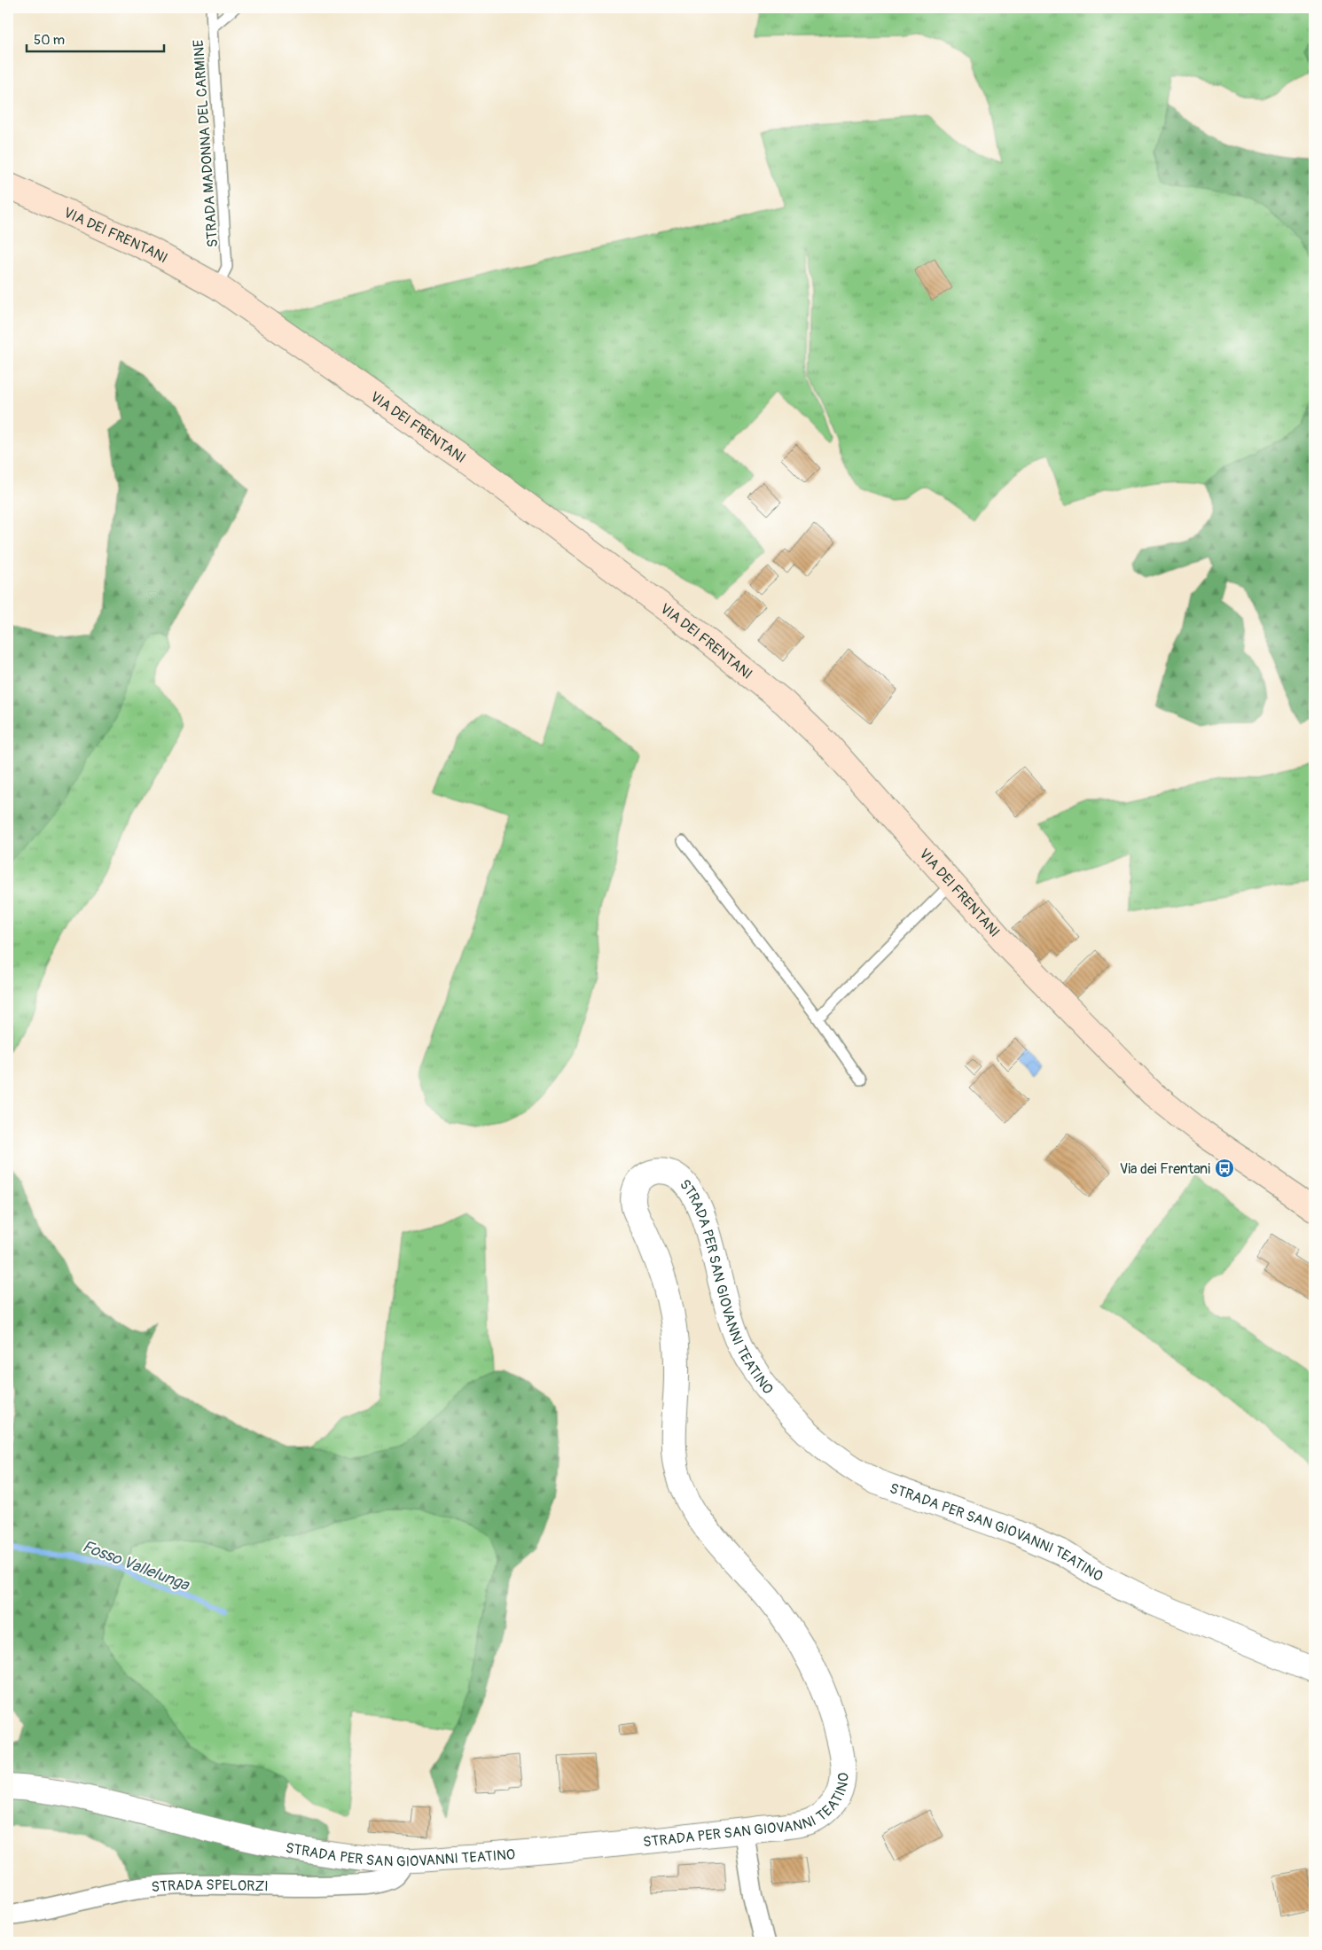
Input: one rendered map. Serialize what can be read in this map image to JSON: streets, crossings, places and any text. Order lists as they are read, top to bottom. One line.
{"streets":{"main road":["VIA DEI FRENTANI"],"street":["STRADA PER SAN GIOVANNI TEATINO","STRADA SPELORZI"],"lane":["STRADA MADONNA DEL CARMINE"]},"crossings":[["STRADA MADONNA DEL CARMINE","VIA DEI FRENTANI"],["STRADA PER SAN GIOVANNI TEATINO","STRADA SPELORZI"]],"water":["Fosso Vallelunga"],"places":{"bus stop":["Via dei Frentani"]},"scale_bar":"50 m"}
